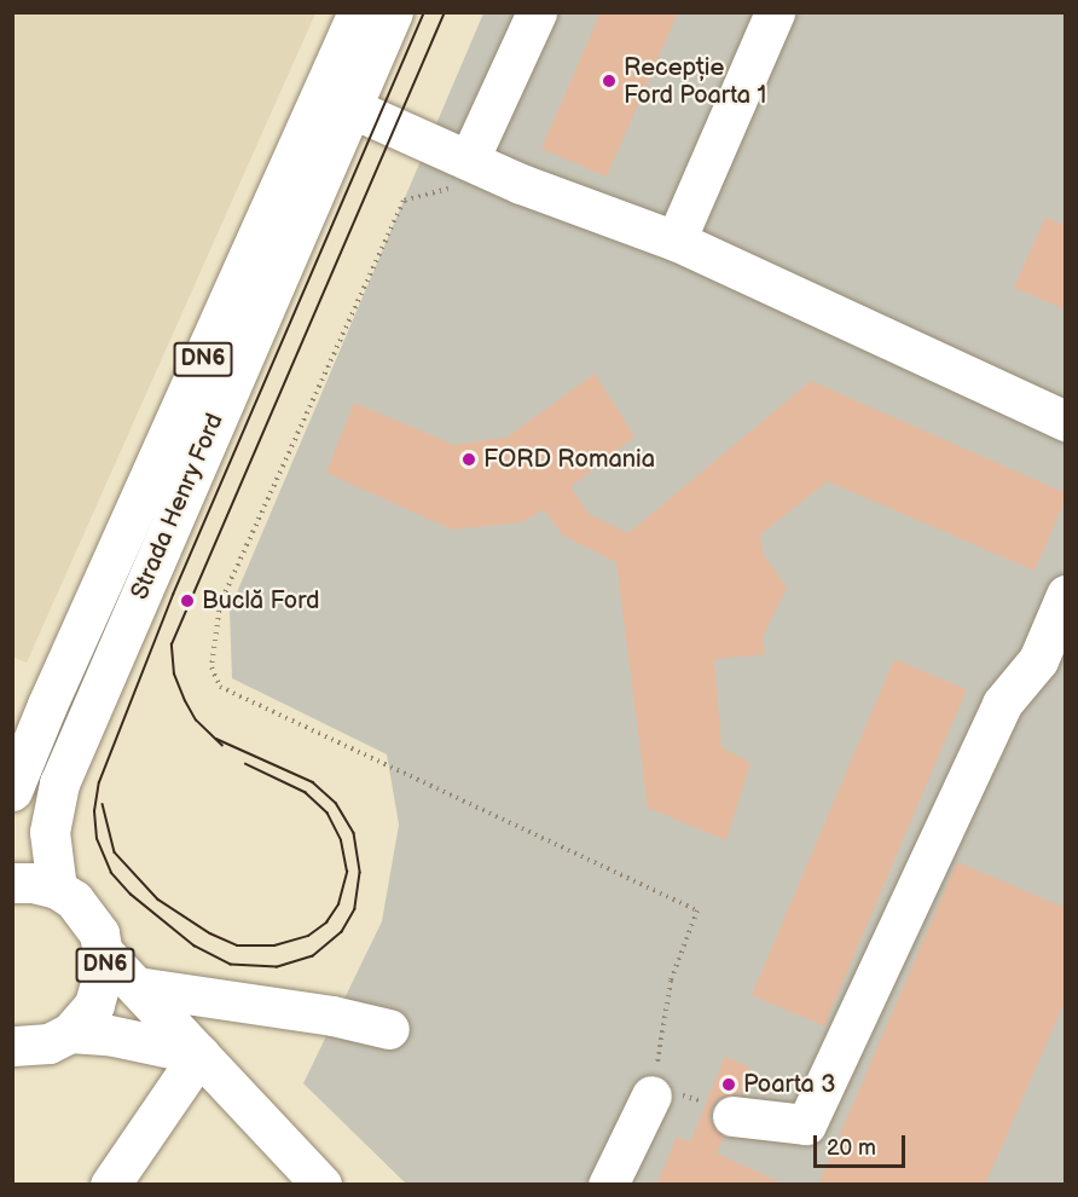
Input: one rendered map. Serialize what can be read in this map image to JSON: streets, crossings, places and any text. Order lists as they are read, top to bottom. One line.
{"streets":{"main road":["DN6","Strada Henry Ford"]},"crossings":[["DN6","Strada Henry Ford"]],"places":["Recepție Ford Poarta 1","FORD Romania","Buclă Ford","Poarta 3"],"scale_bar":"20 m"}
